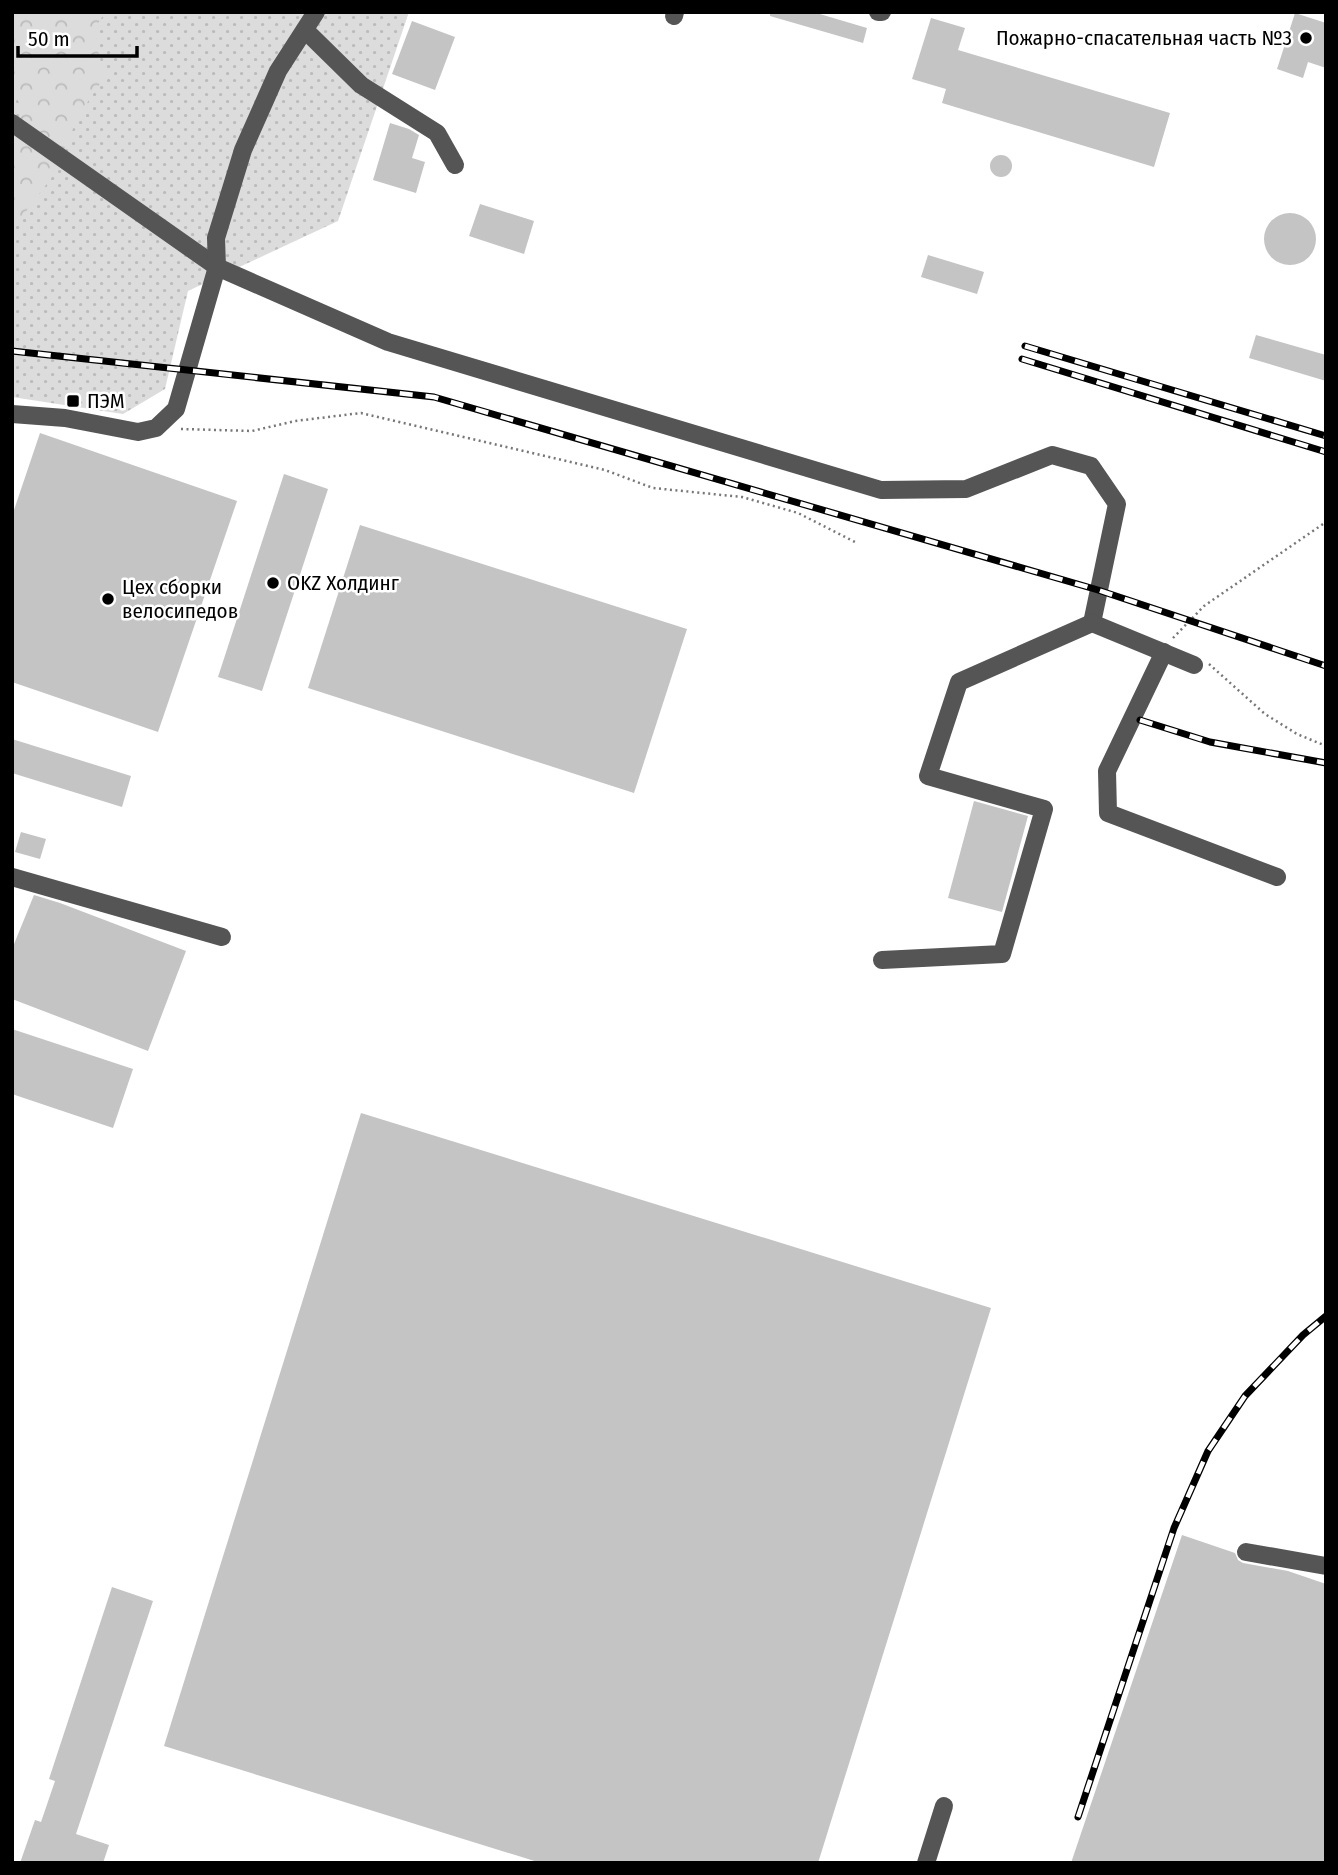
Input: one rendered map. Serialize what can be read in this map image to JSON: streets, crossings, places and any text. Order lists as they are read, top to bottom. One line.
{"places":{"other":["Пожарно-спасательная часть №3","OKZ Холдинг","Цех сборки велосипедов"],"transit":["ПЭМ"]},"scale_bar":"50 m"}
